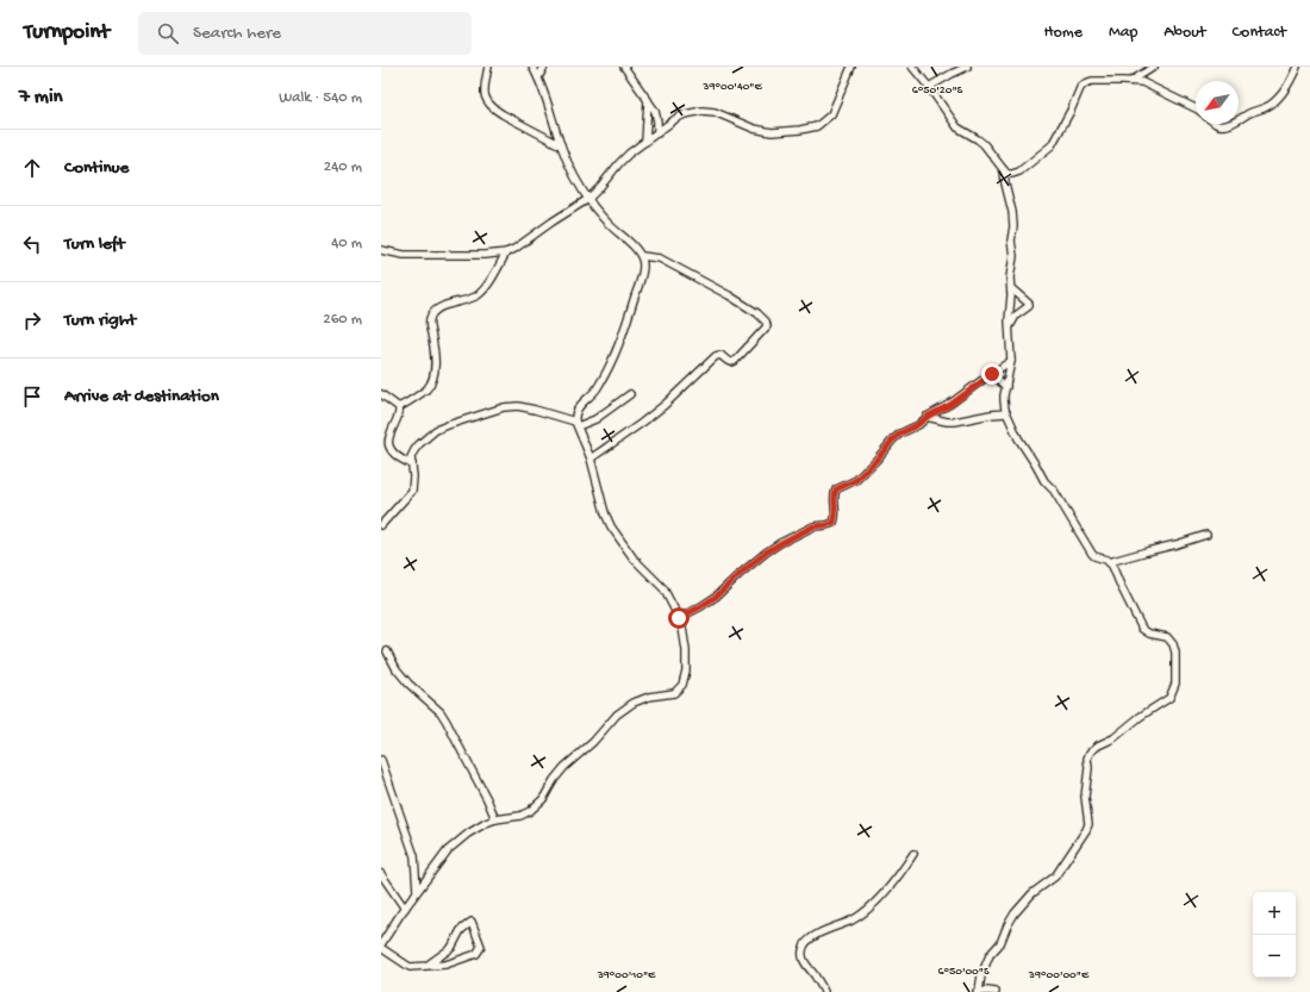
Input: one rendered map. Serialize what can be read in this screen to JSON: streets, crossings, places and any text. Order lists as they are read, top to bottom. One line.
{"north":"bottom left","page":{"header":"Turnpoint","search":"Search here","nav":["Home","Map","About","Contact"],"heading":["7 min","Walk · 540 m"],"list":[["Continue","240 m"],["Turn left","40 m"],["Turn right","260 m"],"Arrive at destination"],"map_buttons":["+","−"]},"coordinates":["39°00'40\"E","6°50'20\"S","6°50'00\"S","39°00'10\"E","39°00'00\"E"]}
